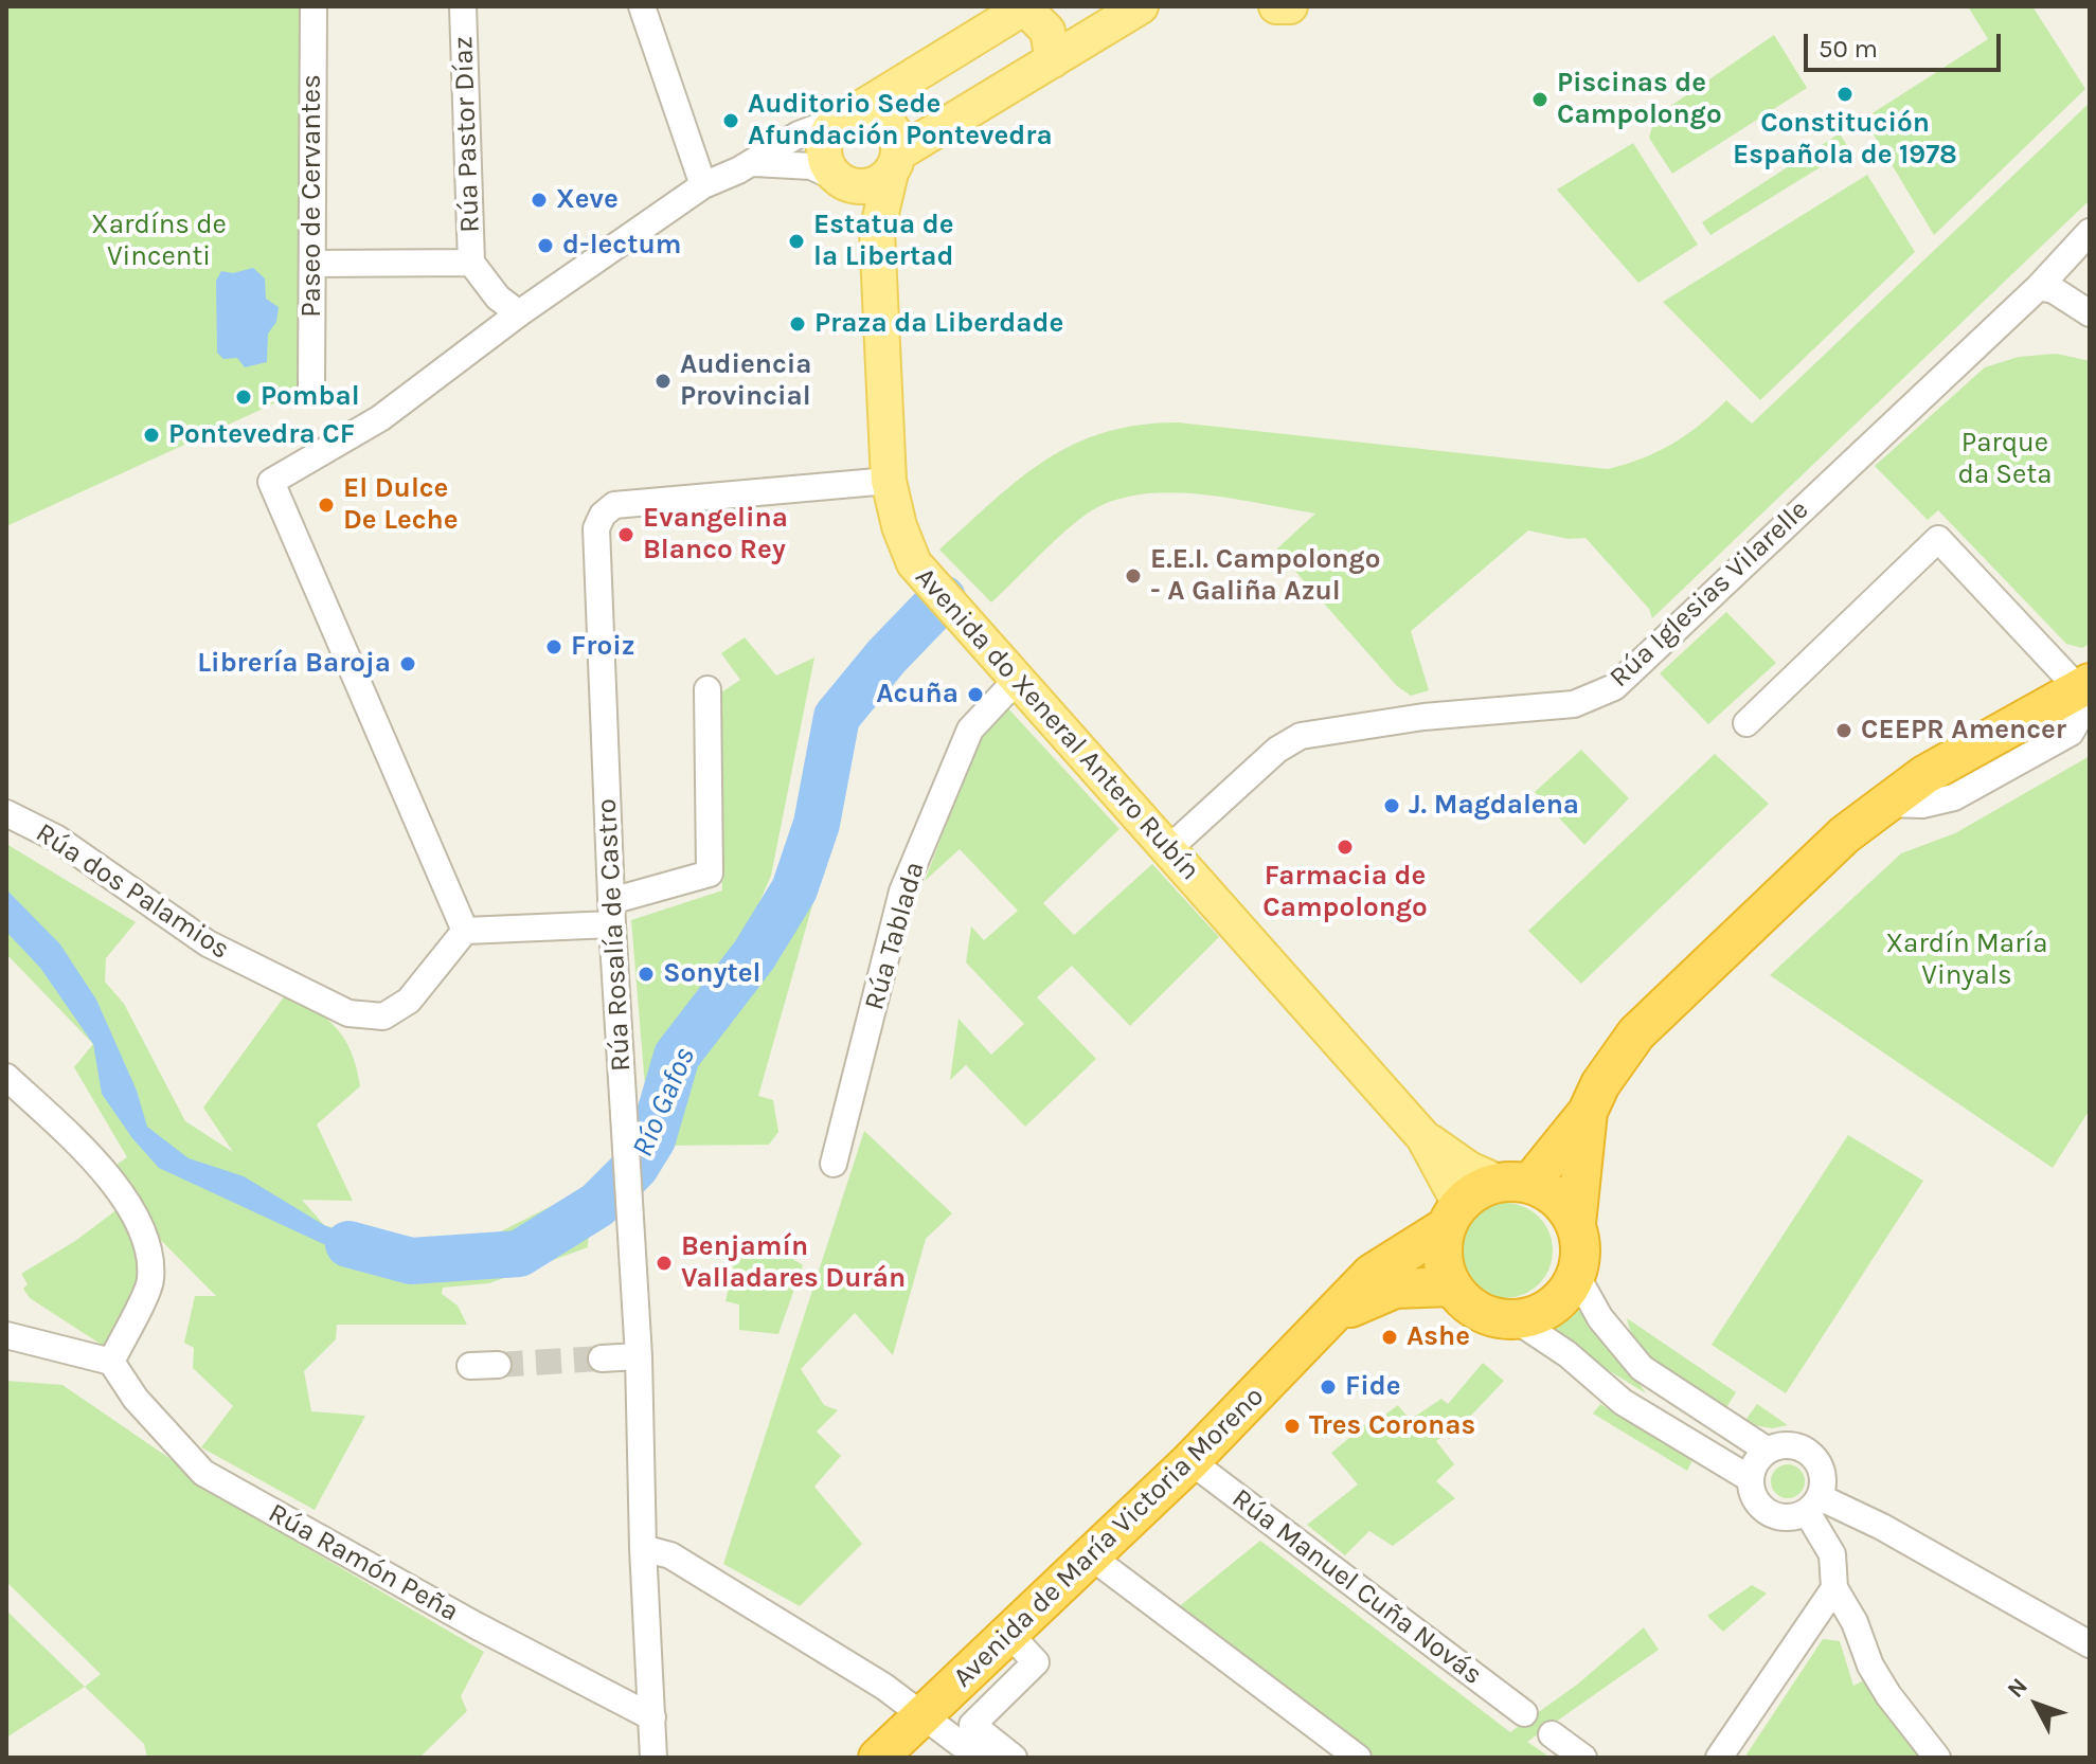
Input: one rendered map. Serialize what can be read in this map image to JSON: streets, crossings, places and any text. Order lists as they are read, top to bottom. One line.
{"streets":{"highway":["Avenida de María Victoria Moreno"],"main road":["Avenida do Xeneral Antero Rubín"],"street":["Rúa Pastor Díaz","Paseo de Cervantes","Rúa Iglesias Vilarelle","Rúa dos Palamios","Rúa Rosalía de Castro","Rúa Tablada","Rúa Ramón Peña","Rúa Manuel Cuña Novás"]},"crossings":[["Rúa Pastor Díaz","Paseo de Cervantes"],["Rúa Iglesias Vilarelle","Avenida do Xeneral Antero Rubín"],["Avenida do Xeneral Antero Rubín","Rúa Rosalía de Castro"],["Avenida do Xeneral Antero Rubín","Rúa Tablada"],["Avenida do Xeneral Antero Rubín","Avenida de María Victoria Moreno"],["Rúa Rosalía de Castro","Rúa Ramón Peña"],["Avenida de María Victoria Moreno","Rúa Manuel Cuña Novás"]],"water":["Río Gafos"],"parks":["Xardíns de Vincenti","Parque da Seta","Xardín María Vinyals"],"places":["Constitución Española de 1978","Piscinas de Campolongo","Auditorio Sede Afundación Pontevedra","Xeve","Estatua de la Libertad","d-lectum","Praza da Liberdade","Audiencia Provincial","Pombal","Pontevedra CF","El Dulce De Leche","Evangelina Blanco Rey","E.E.I. Campolongo - A Galiña Azul","Froiz","Librería Baroja","Acuña","CEEPR Amencer","J. Magdalena","Farmacia de Campolongo","Sonytel","Benjamín Valladares Durán","Ashe","Fide","Tres Coronas"],"scale_bar":"50 m","north":"top left"}
